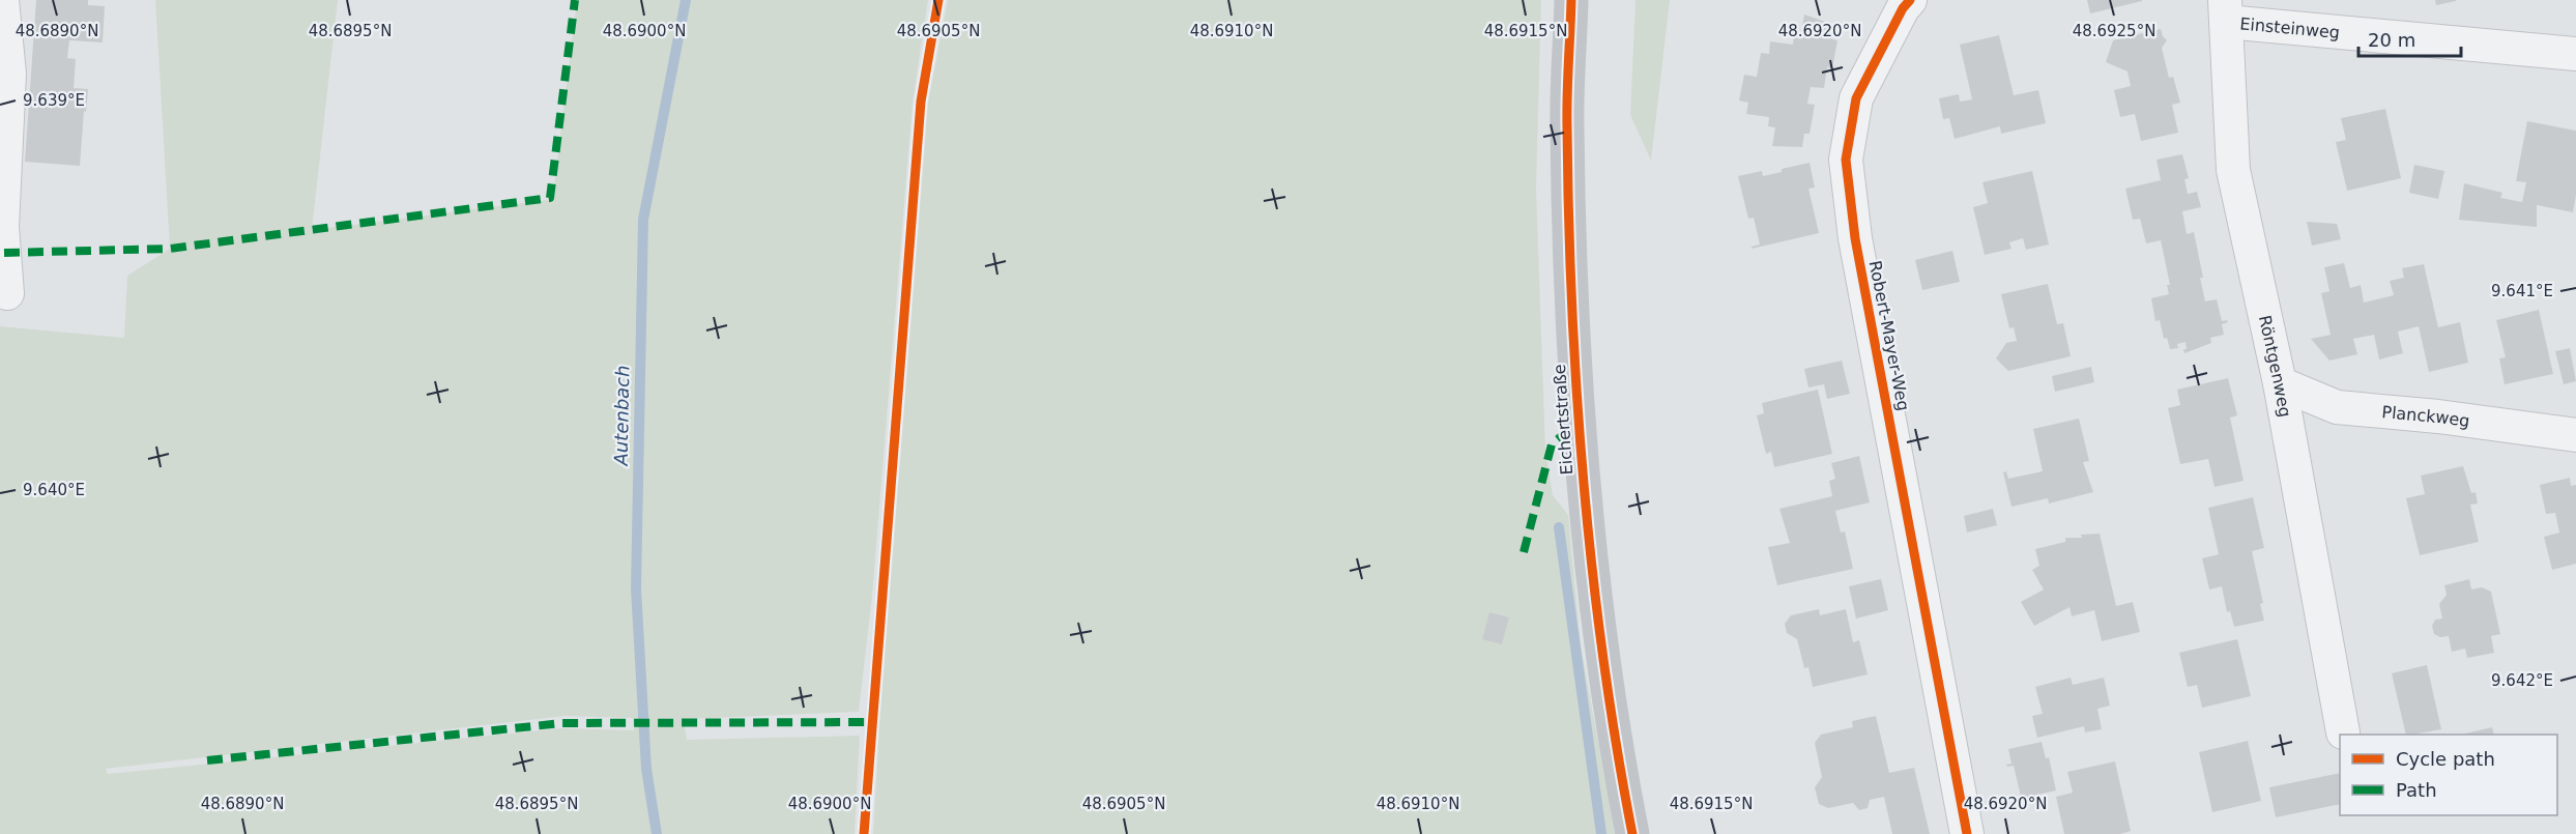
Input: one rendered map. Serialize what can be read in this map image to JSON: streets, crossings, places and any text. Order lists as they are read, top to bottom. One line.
{"streets":{"street":["Einsteinweg","Robert-Mayer-Weg","Röntgenweg","Planckweg","Eichertstraße"]},"crossings":[["Einsteinweg","Röntgenweg"],["Röntgenweg","Planckweg"]],"water":["Autenbach"],"legend":["Cycle path","Path"],"scale_bar":"20 m","coordinates":["48.6890°N","48.6895°N","48.6900°N","48.6905°N","48.6910°N","48.6915°N","48.6920°N","48.6925°N","9.639°E","9.641°E","9.640°E","9.642°E"]}
